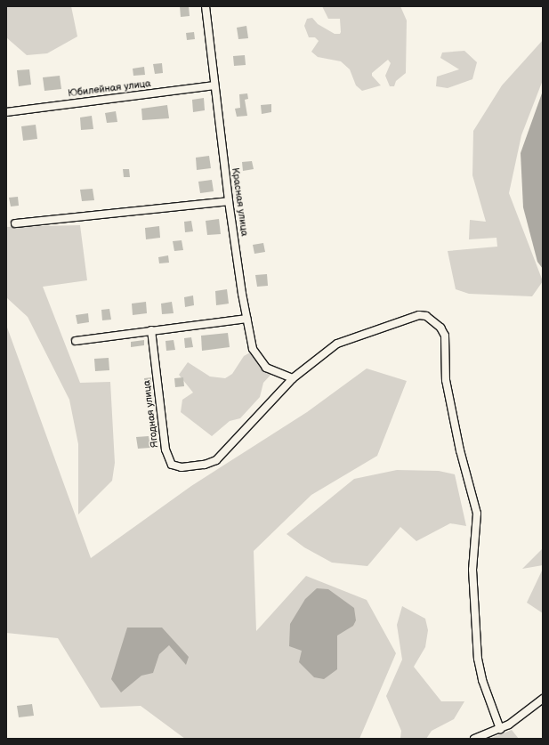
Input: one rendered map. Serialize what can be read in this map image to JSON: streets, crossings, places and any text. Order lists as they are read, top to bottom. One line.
{"streets":{"street":["Юбилейная улица","Красная улица","Ягодная улица"]},"crossings":[["Юбилейная улица","Красная улица"],["Красная улица","Ягодная улица"]]}
